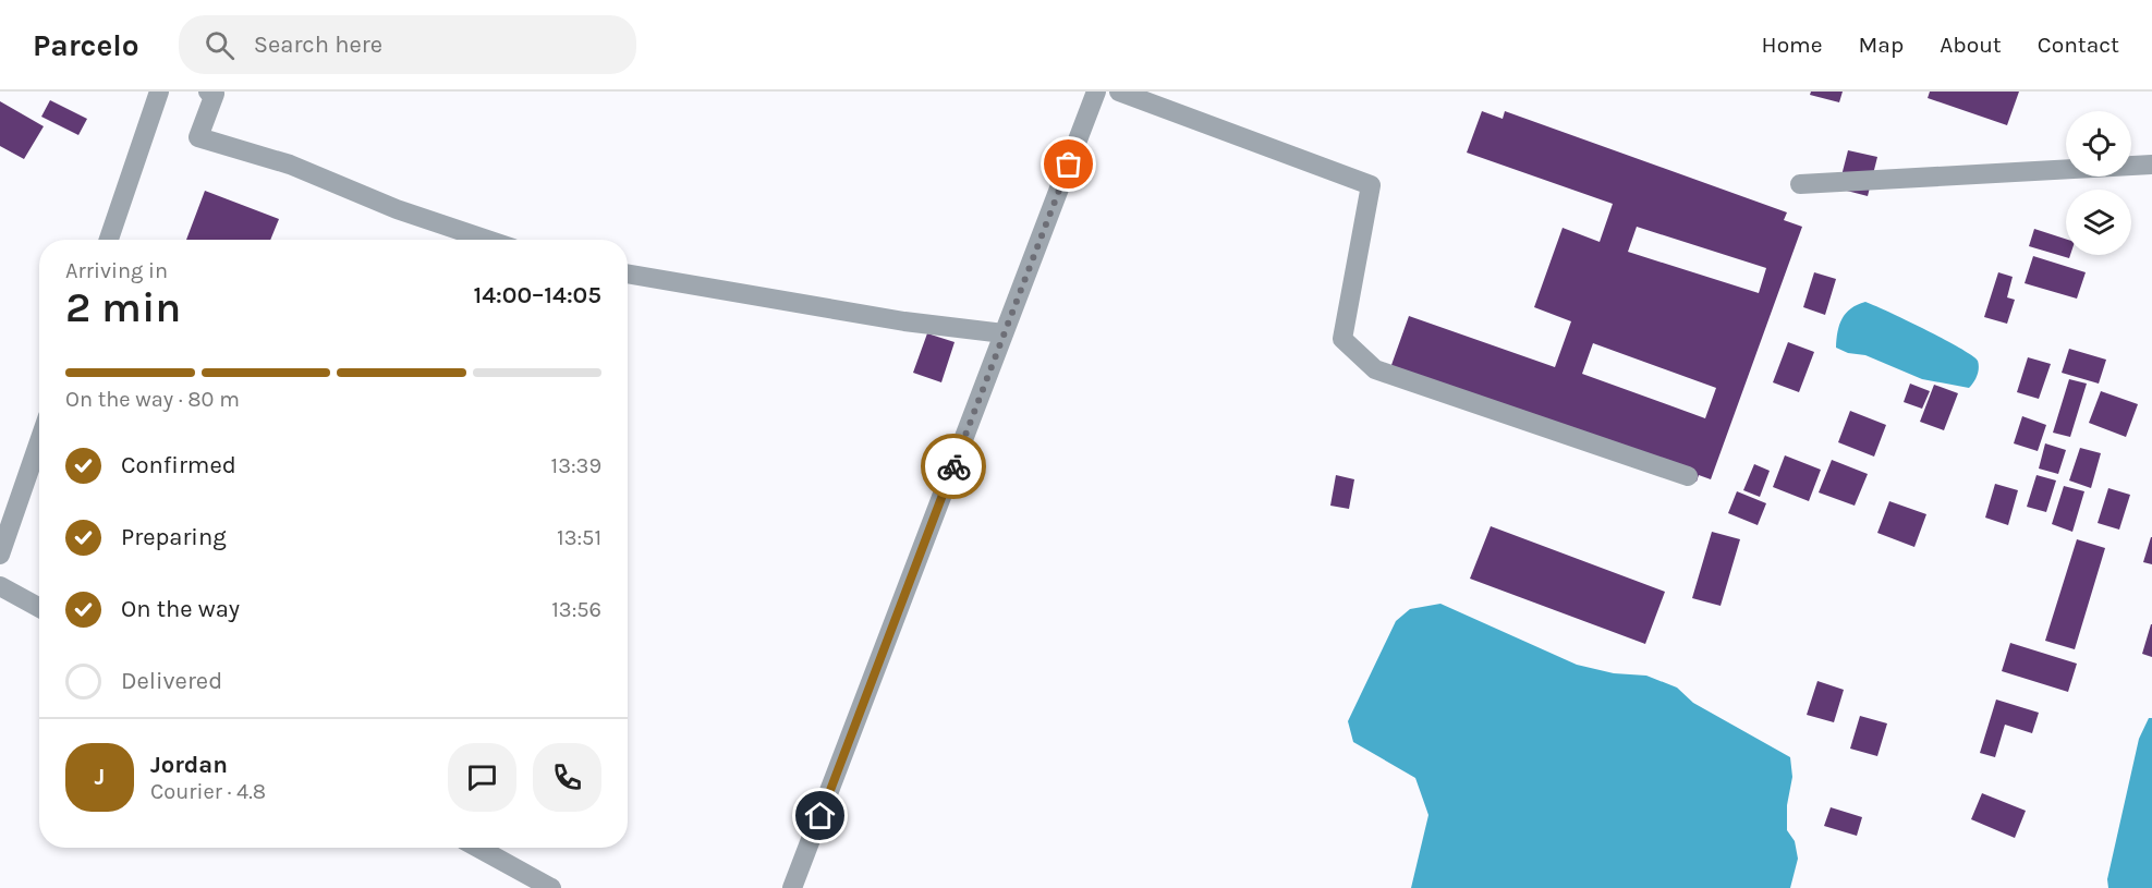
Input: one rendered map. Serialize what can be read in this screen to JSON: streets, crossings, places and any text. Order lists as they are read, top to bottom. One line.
{"page":{"header":"Parcelo","search":"Search here","nav":["Home","Map","About","Contact"],"heading":["2 min","Arriving in","14:00–14:05"],"panel":["Jordan","Courier · 4.8"],"bar":"On the way · 80 m","list":[["Confirmed","13:39"],["Preparing","13:51"],["On the way","13:56"],"Delivered"],"round":"J"}}
